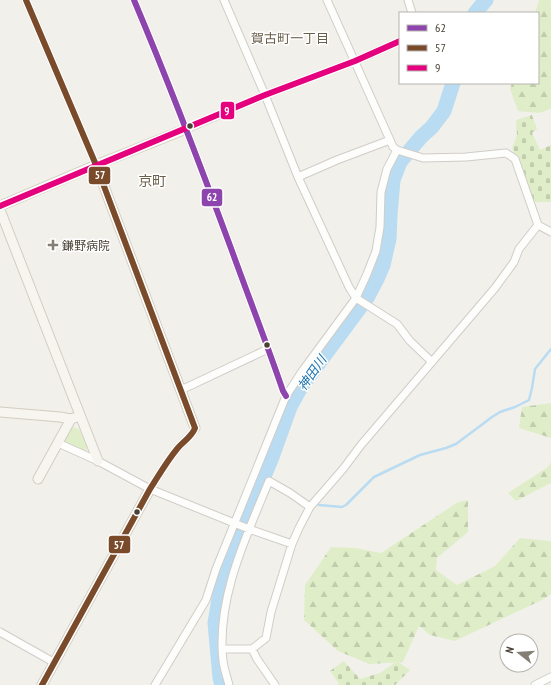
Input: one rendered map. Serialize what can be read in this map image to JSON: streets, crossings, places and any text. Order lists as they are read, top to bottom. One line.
{"districts":["賀古町一丁目","京町"],"water":["神田川"],"places":{"health":["鎌野病院"]},"lines":["transit line 62","transit line 57","transit line 9"],"legend":["62","57","9"],"north":"left"}
